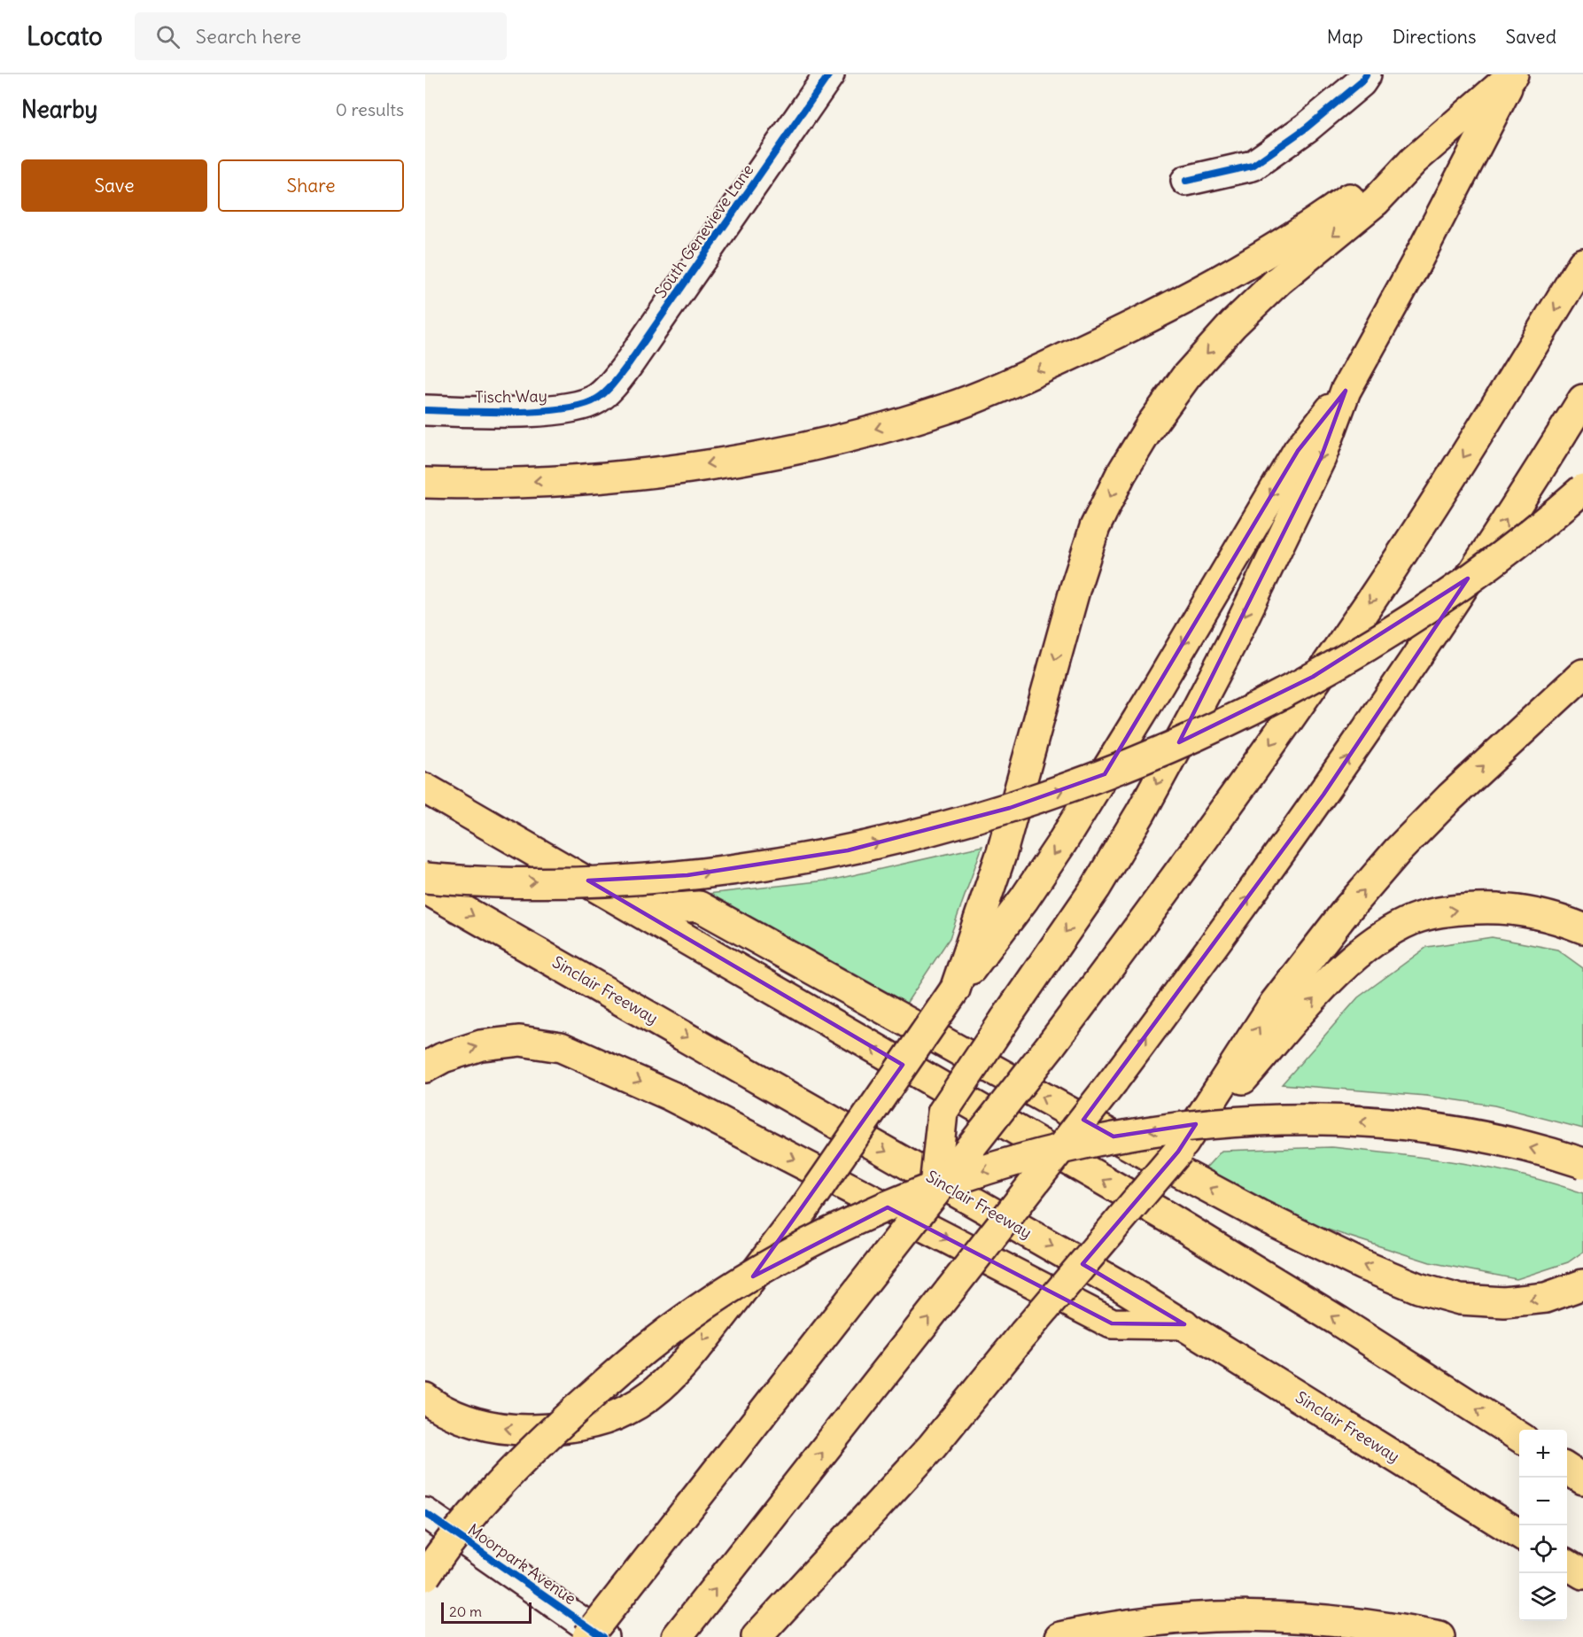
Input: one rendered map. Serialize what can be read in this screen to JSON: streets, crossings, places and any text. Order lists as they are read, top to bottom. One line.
{"streets":{"highway":["Sinclair Freeway"],"street":["South Genevieve Lane","Tisch Way","Moorpark Avenue"]},"crossings":[["South Genevieve Lane","Tisch Way"]],"scale_bar":"20 m","page":{"header":"Locato","search":"Search here","nav":["Map","Directions","Saved"],"heading":["Nearby","0 results"],"buttons":["Save","Share"],"map_buttons":["+","−"],"scale":"20 m"}}
